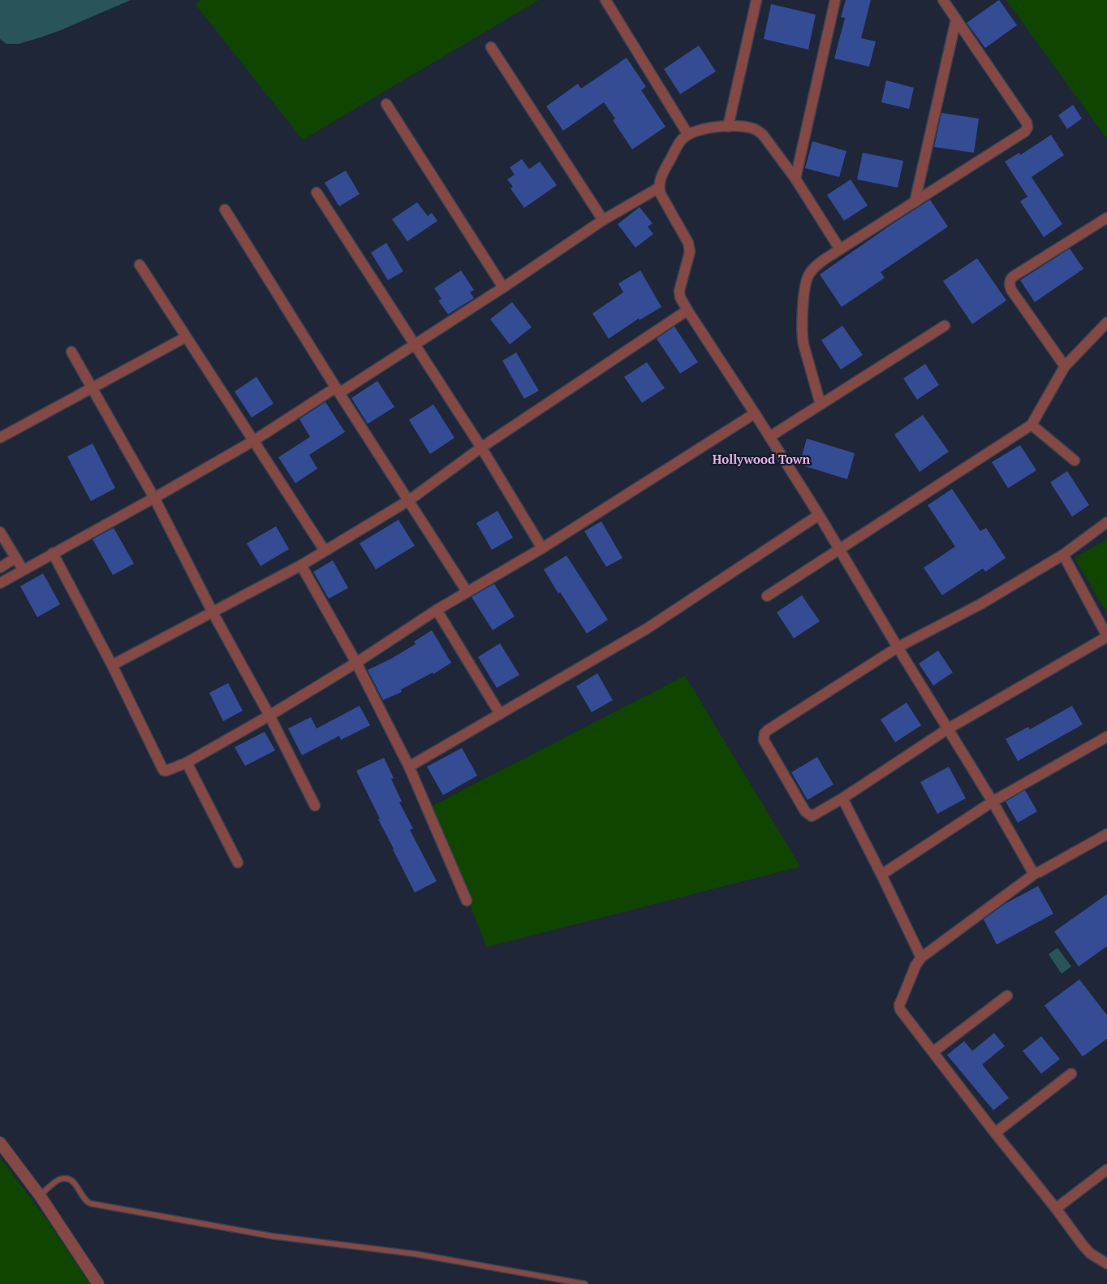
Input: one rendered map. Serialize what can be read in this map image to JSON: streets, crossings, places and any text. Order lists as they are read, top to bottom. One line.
{"districts":["Hollywood Town"]}
